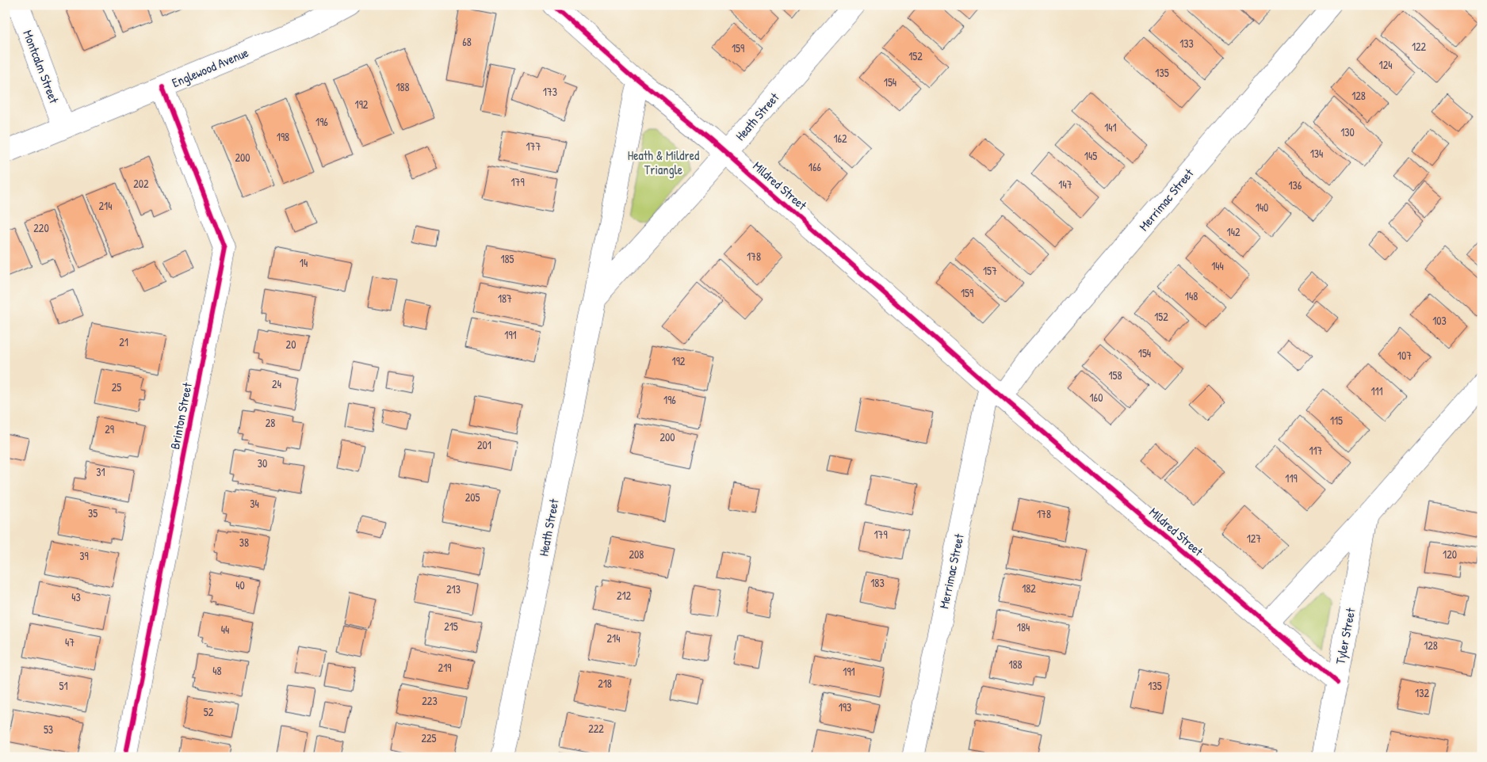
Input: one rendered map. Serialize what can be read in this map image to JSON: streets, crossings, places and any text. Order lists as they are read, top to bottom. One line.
{"streets":{"street":["Montcalm Street","Englewood Avenue","Heath Street","Mildred Street","Merrimac Street","Brinton Street","Tyler Street"]},"crossings":[["Montcalm Street","Englewood Avenue"],["Englewood Avenue","Brinton Street"],["Heath Street","Mildred Street"],["Mildred Street","Merrimac Street"],["Mildred Street","Tyler Street"]],"parks":["Heath & Mildred Triangle"],"house_numbers":["68","133","122","159","152","124","135","154","188","173","128","192","196","141","130","198","162","177","134","145","200","166","179","202","147","136","214","140","220","142","178","185","14","144","157","159","148","187","152","103","191","21","20","154","107","192","158","24","25","111","160","196","115","28","29","200","201","117","30","31","119","205","34","35","178","179","127","38","208","120","39","183","40","182","213","212","43","215","184","44","214","47","128","188","219","48","191","218","51","135","132","223","193","52","222","53","225"]}
